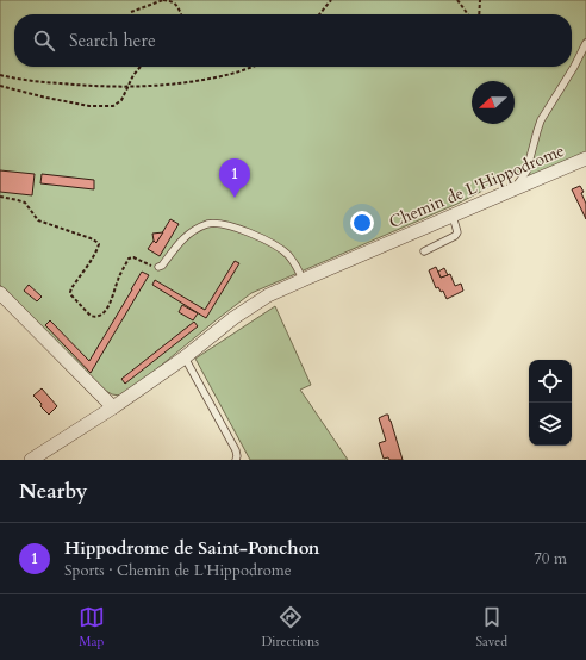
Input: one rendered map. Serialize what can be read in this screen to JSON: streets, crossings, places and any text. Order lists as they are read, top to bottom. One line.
{"streets":{"street":["Chemin de L'Hippodrome"]},"north":"left","page":{"search":"Search here","pins":"1","heading":"Nearby","list":[{"mark":"1","name":"Hippodrome de Saint-Ponchon","note":"Sports · Chemin de L'Hippodrome","value":"70 m"}],"nav":["Map","Directions","Saved"]}}
